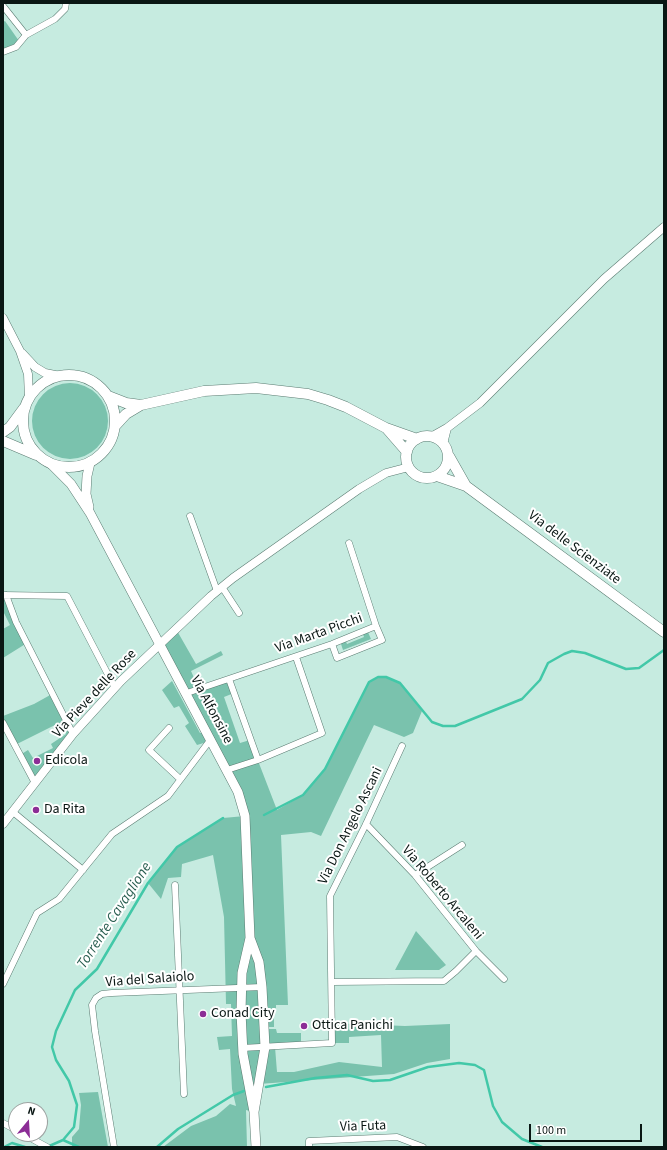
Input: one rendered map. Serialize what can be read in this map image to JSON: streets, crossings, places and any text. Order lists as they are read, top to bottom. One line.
{"streets":{"main road":["Via delle Scienziate","Via Alfonsine"],"street":["Via Marta Picchi","Via Pieve delle Rose","Via Don Angelo Ascani","Via Roberto Arcaleni","Via del Salaiolo","Via Futa"]},"crossings":[["Via delle Scienziate","Via Pieve delle Rose"],["Via Marta Picchi","Via Alfonsine"],["Via Pieve delle Rose","Via Alfonsine"],["Via Alfonsine","Via Don Angelo Ascani"],["Via Alfonsine","Via del Salaiolo"],["Via Don Angelo Ascani","Via Roberto Arcaleni"]],"water":["Torrente Cavaglione"],"places":["Edicola","Da Rita","Conad City","Ottica Panichi"],"scale_bar":"100 m","north":"top"}
